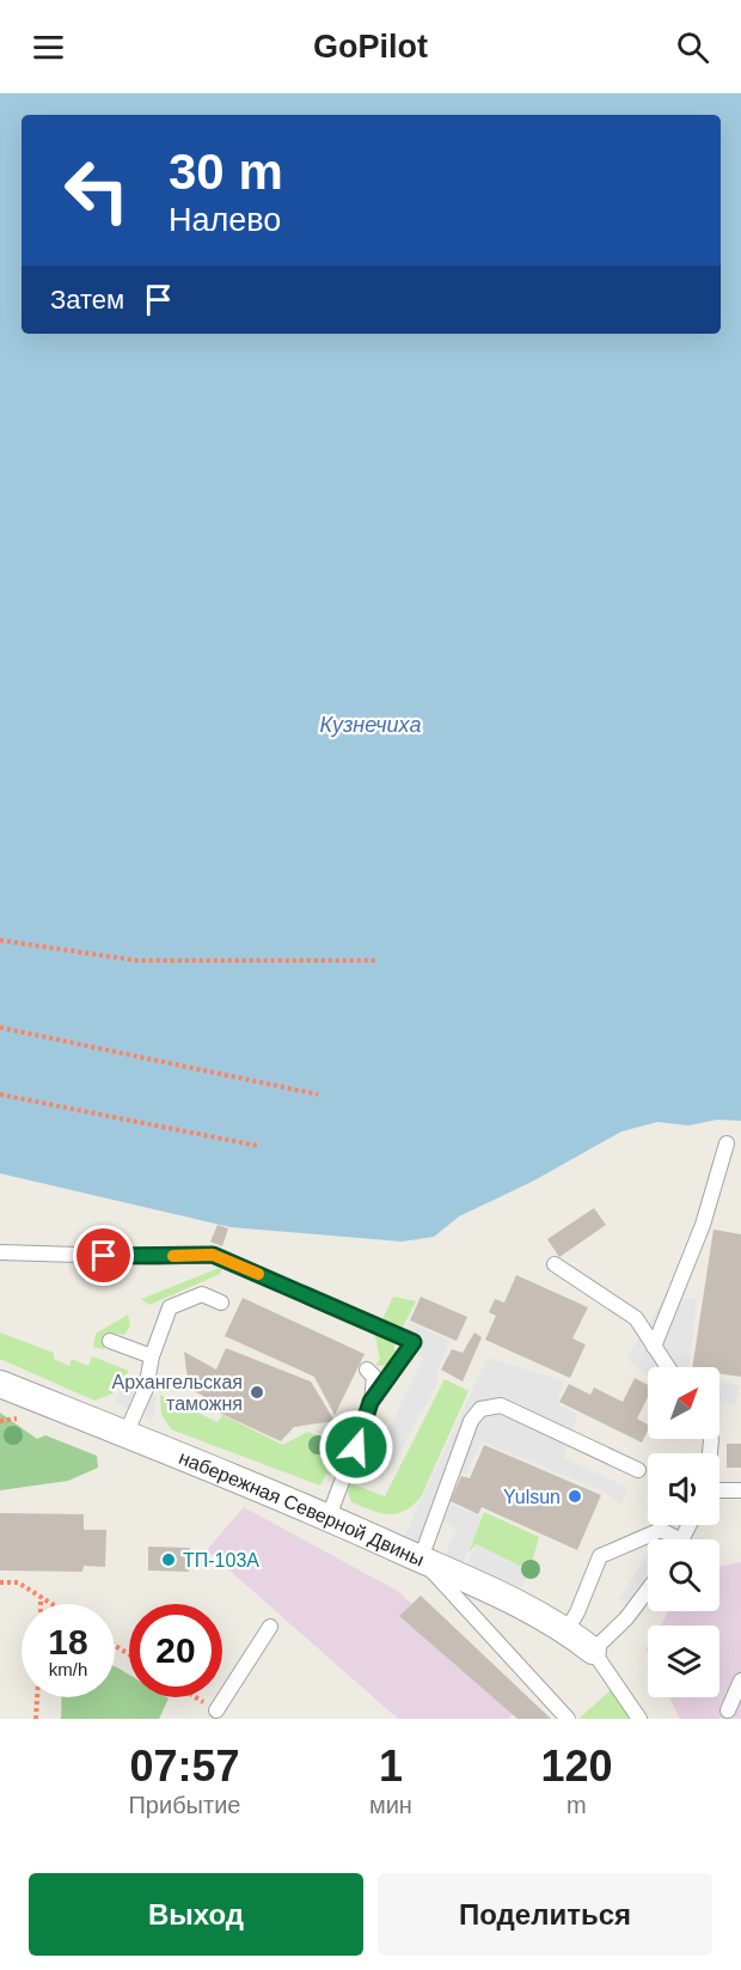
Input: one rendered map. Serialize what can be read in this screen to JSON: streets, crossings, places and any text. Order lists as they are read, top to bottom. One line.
{"streets":{"street":["набережная Северной Двины"]},"water":["Кузнечиха"],"places":["Архангельская таможня","Yulsun","ТП-103А"],"north":"top right","page":{"header":"GoPilot","turn":["30 m","Налево"],"then":"Затем","speed":"18 km/h","limit":"20","eta":["07:57","Прибытие","1","мин","120","m"],"buttons":["Выход","Поделиться"]}}
